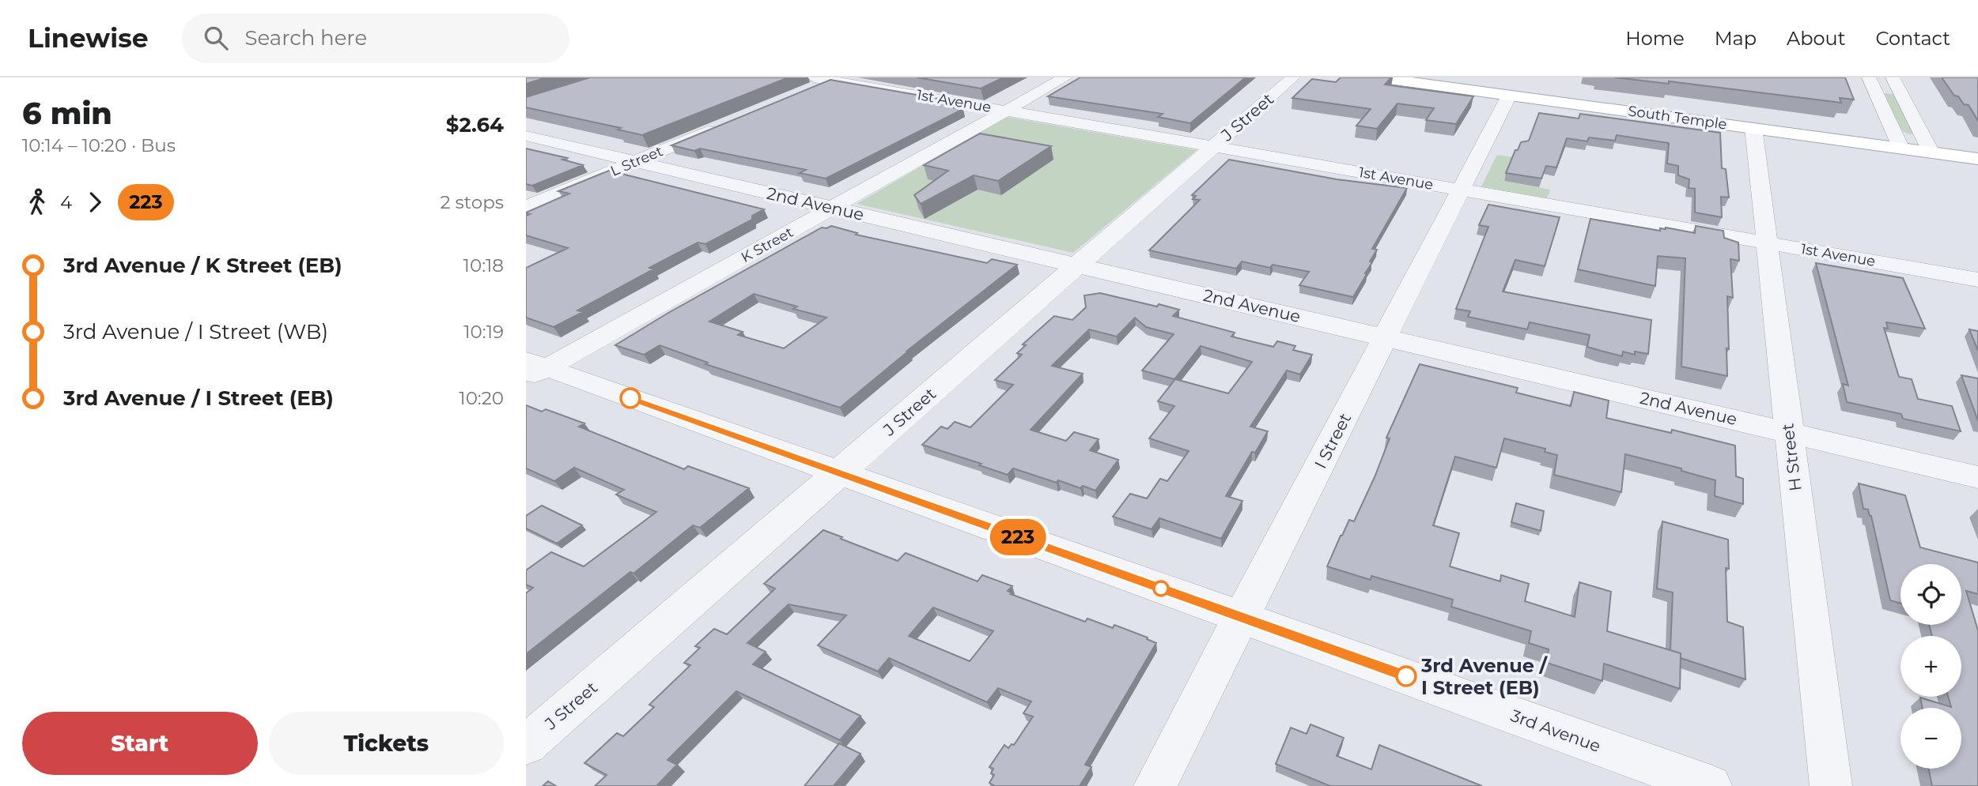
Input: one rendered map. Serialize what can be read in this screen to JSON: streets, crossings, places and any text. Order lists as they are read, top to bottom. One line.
{"streets":{"main road":["South Temple"],"street":["1st Avenue","J Street","L Street","2nd Avenue","K Street","I Street","H Street","3rd Avenue"]},"crossings":[["1st Avenue","J Street"],["1st Avenue","K Street"],["1st Avenue","I Street"],["1st Avenue","H Street"],["J Street","2nd Avenue"],["J Street","3rd Avenue"],["South Temple","I Street"],["South Temple","H Street"],["L Street","2nd Avenue"],["2nd Avenue","K Street"],["2nd Avenue","I Street"],["2nd Avenue","H Street"],["K Street","3rd Avenue"],["I Street","3rd Avenue"]],"places":["3rd Avenue / I Street (EB)"],"lines":["bus line 223"],"page":{"header":"Linewise","search":"Search here","nav":["Home","Map","About","Contact"],"heading":["6 min","10:14 – 10:20 · Bus","$2.64"],"on_map":"223","legs":["4","223","2 stops"],"list":[{"name":"3rd Avenue / K Street (EB)","value":"10:18"},{"name":"3rd Avenue / I Street (WB)","value":"10:19"},{"name":"3rd Avenue / I Street (EB)","value":"10:20"}],"map_buttons":["+","−"],"buttons":["Start","Tickets"]}}
